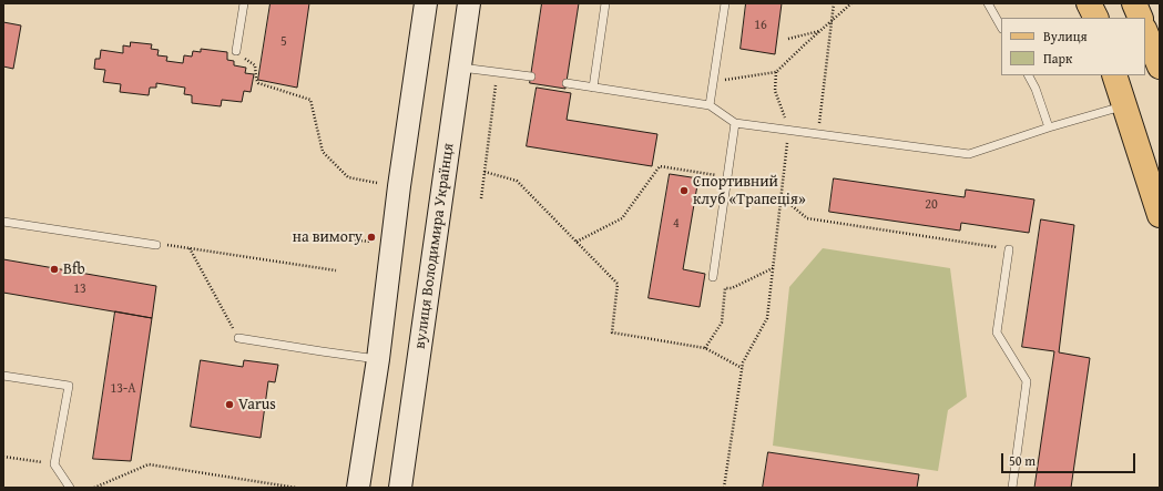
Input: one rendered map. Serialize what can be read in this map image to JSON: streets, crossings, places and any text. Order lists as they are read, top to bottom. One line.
{"streets":{"street":["вулиця Володимира Українця"]},"places":["Спортивний клуб «Трапеція»","на вимогу","Bfb","Varus"],"house_numbers":["16","5","20","4","13","13-А"],"legend":["Вулиця","Парк"],"scale_bar":"50 m"}
